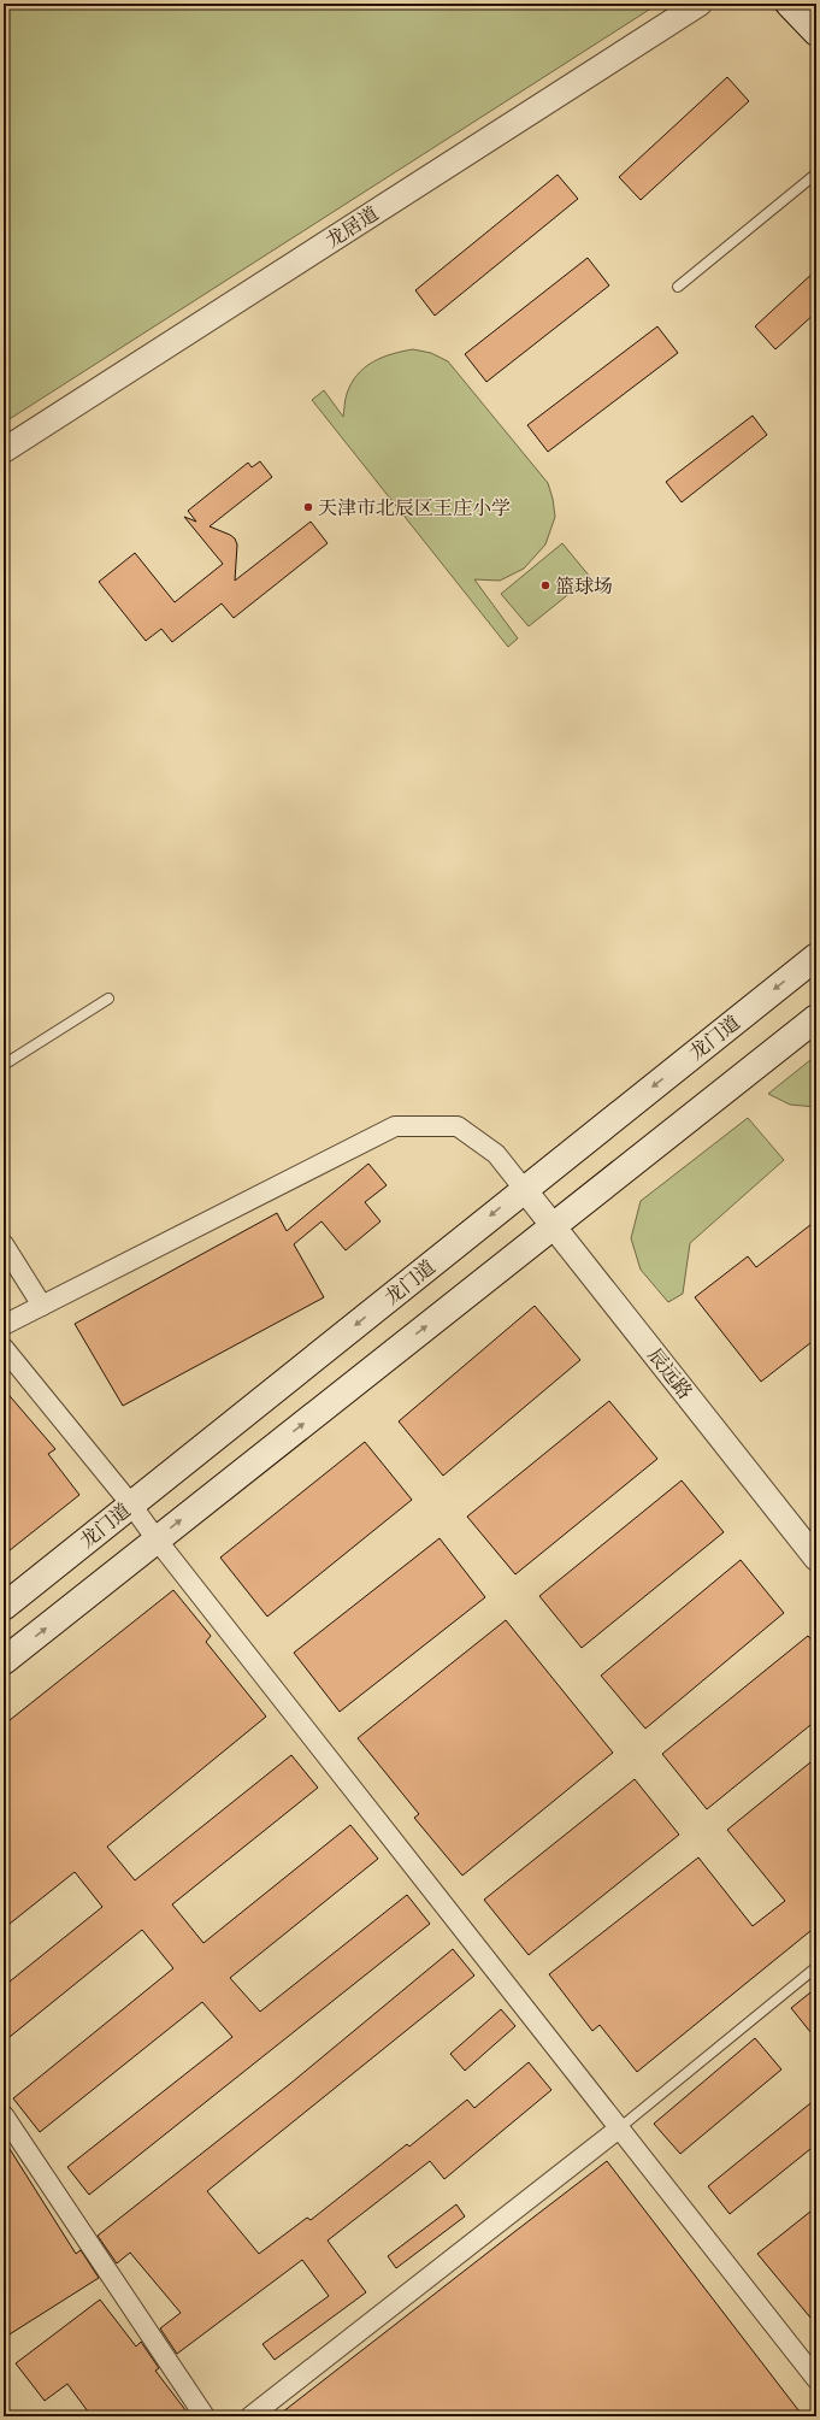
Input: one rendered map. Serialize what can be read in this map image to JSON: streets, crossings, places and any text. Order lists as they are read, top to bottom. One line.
{"streets":{"main road":["龙门道"],"street":["龙居道","辰远路"]},"crossings":[["龙门道","辰远路"]],"places":["天津市北辰区王庄小学","篮球场"]}
